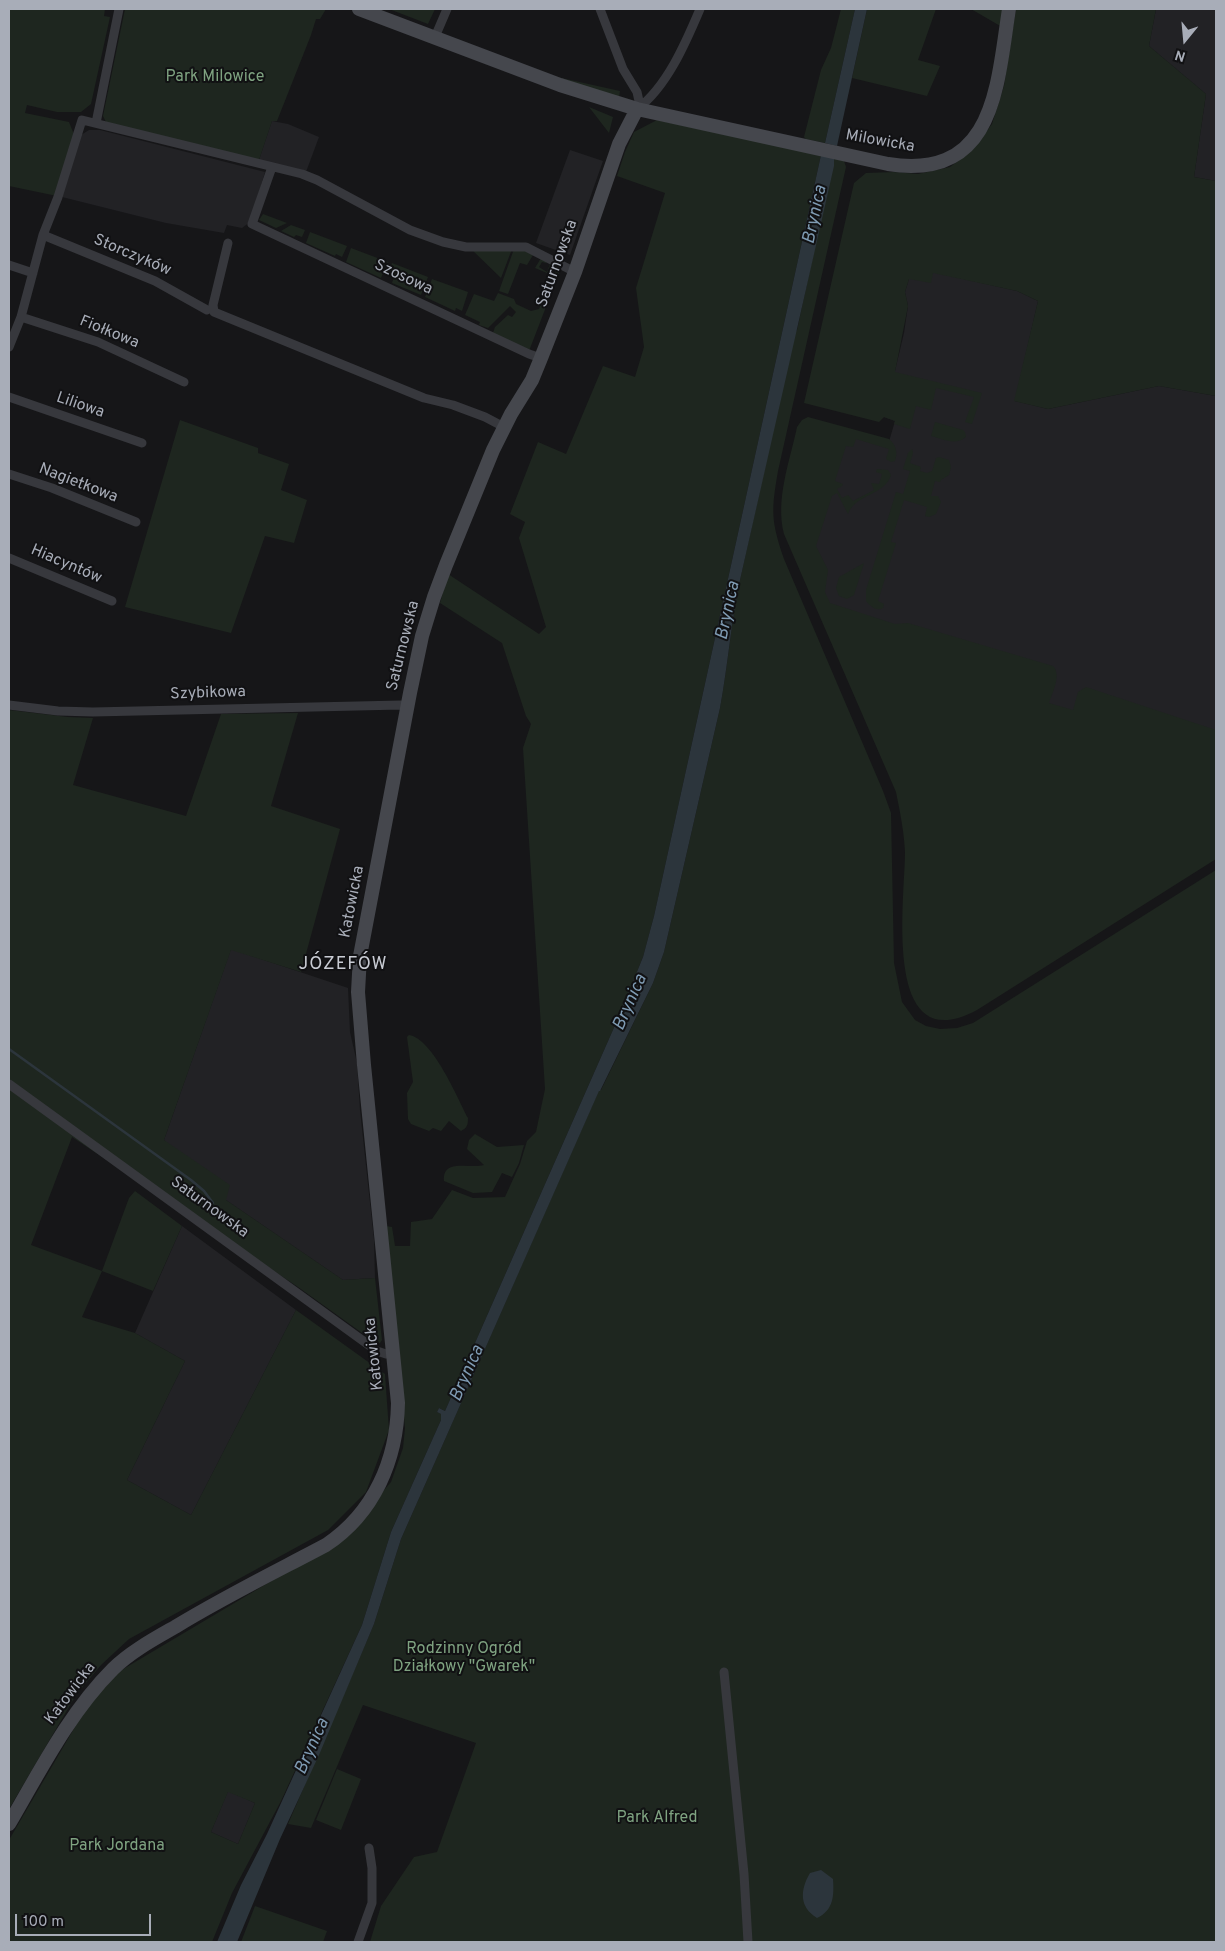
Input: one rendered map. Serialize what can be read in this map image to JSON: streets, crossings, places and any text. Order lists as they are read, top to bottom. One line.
{"streets":{"street":["Milowicka","Storczyków","Saturnowska","Szosowa","Fiołkowa","Liliowa","Nagietkowa","Hiacyntów","Szybikowa","Katowicka"]},"crossings":[["Milowicka","Saturnowska"],["Saturnowska","Szosowa"],["Saturnowska","Szybikowa"],["Saturnowska","Katowicka"],["Szybikowa","Katowicka"]],"districts":["JÓZEFÓW"],"water":["Brynica"],"parks":["Park Milowice","Rodzinny Ogród Działkowy \"Gwarek\"","Park Alfred","Park Jordana"],"scale_bar":"100 m","north":"bottom"}
